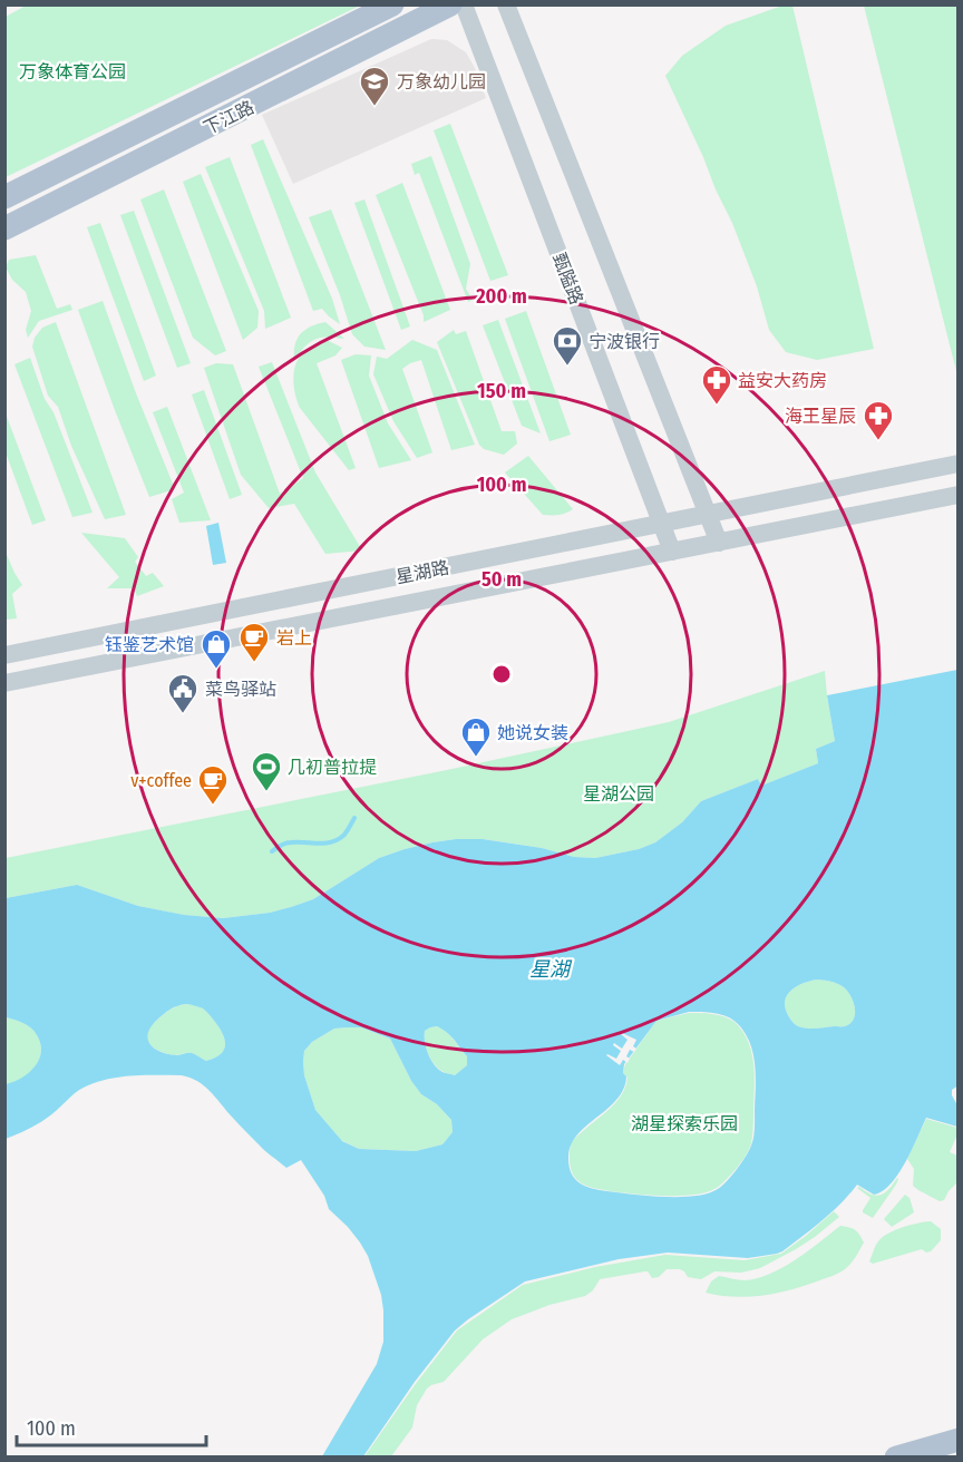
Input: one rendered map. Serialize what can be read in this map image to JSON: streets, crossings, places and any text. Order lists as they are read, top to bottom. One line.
{"streets":{"main road":["下江路"],"street":["甄隘路","星湖路"]},"crossings":[["甄隘路","星湖路"]],"water":["星湖"],"parks":["万象体育公园","星湖公园","湖星探索乐园"],"places":{"school or university":["万象幼儿园"],"bank":["宁波银行"],"pharmacy":["益安大药房","海王星辰"],"cafe":["岩上","v+coffee"],"shop":["钰鉴艺术馆","她说女装"],"public building":["菜鸟驿站"],"sports":["几初普拉提"]},"scale_bar":"100 m","rings":["200 m","150 m","100 m","50 m"]}
